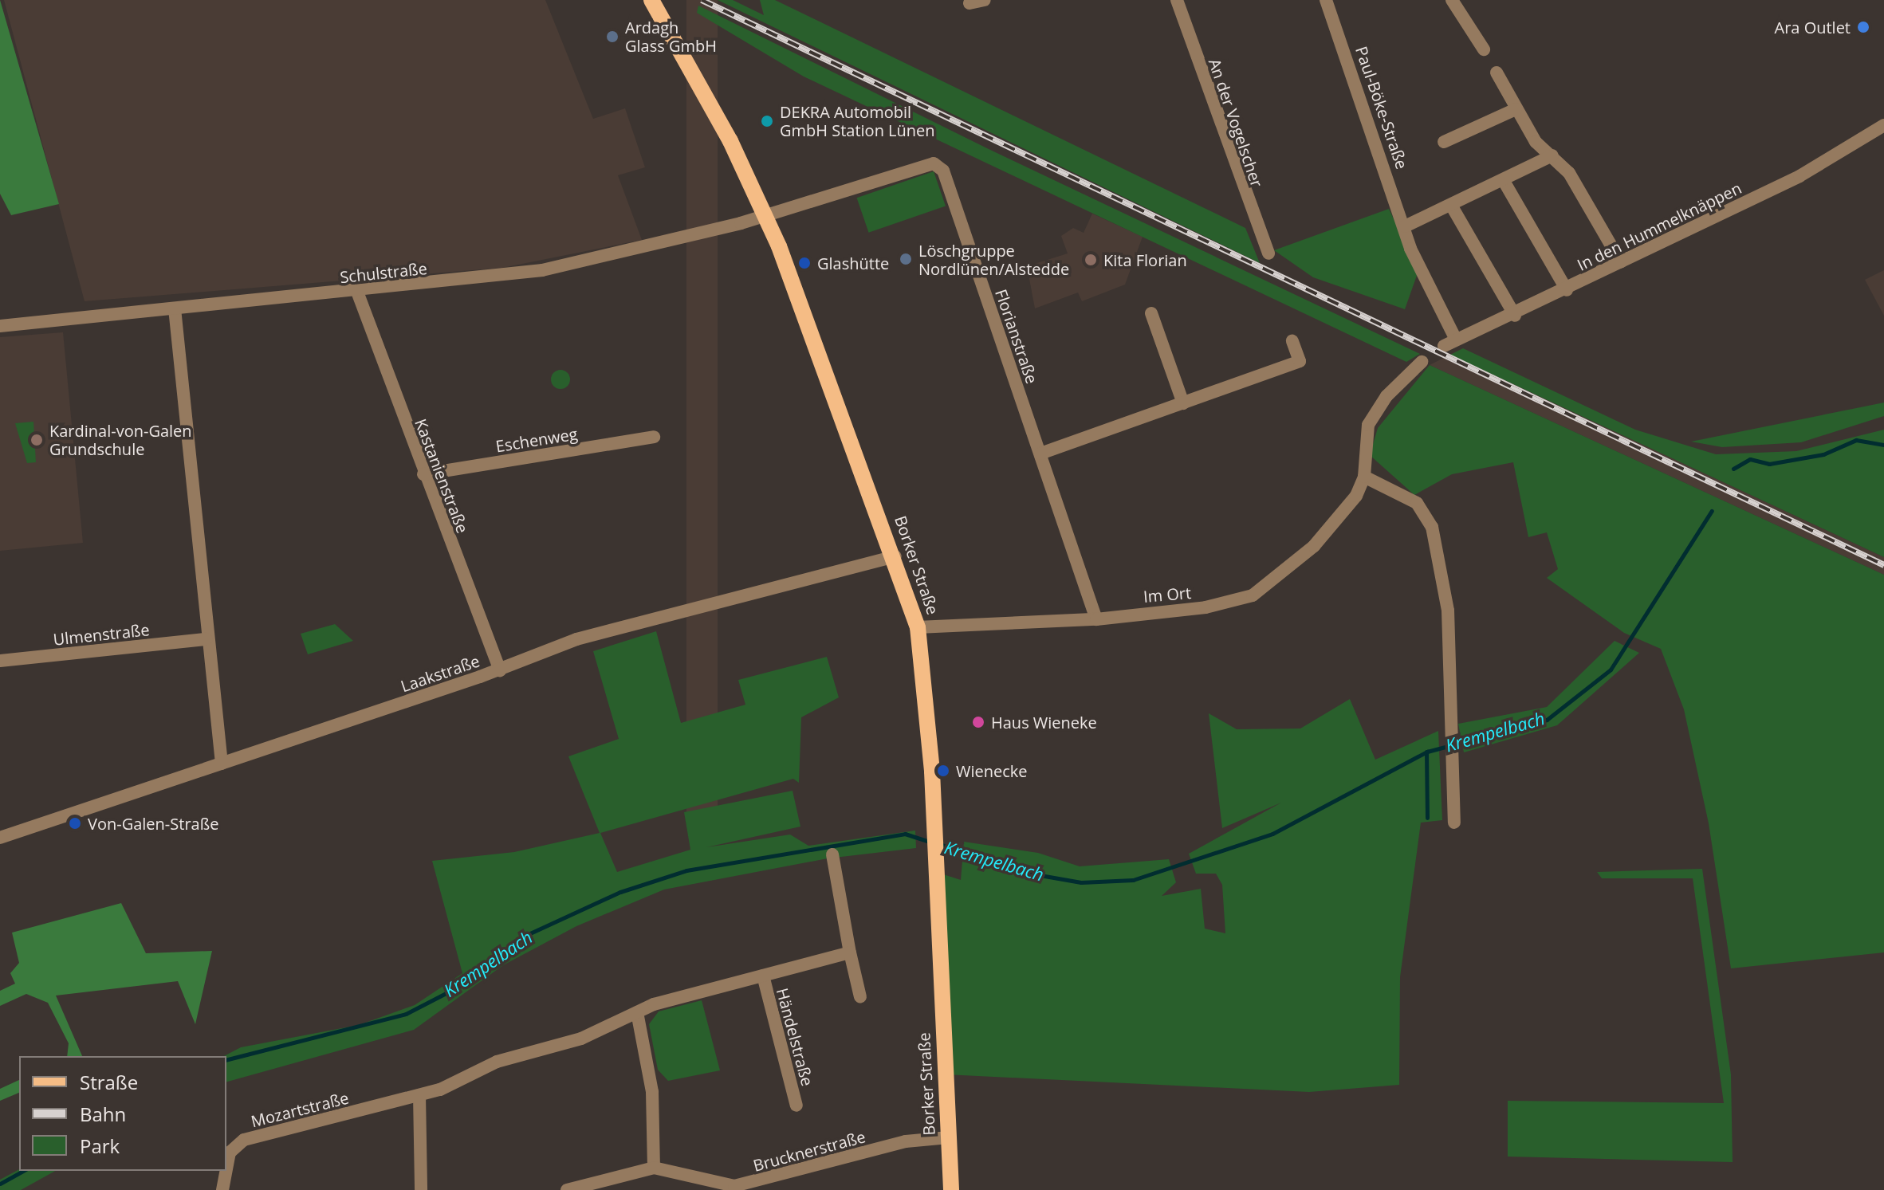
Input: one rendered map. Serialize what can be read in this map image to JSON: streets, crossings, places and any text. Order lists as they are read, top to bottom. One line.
{"streets":{"main road":["Borker Straße"],"street":["Paul-Böke-Straße","An der Vogelscher","In den Hummelknäppen","Schulstraße","Florianstraße","Eschenweg","Kastanienstraße","Im Ort","Ulmenstraße","Laakstraße","Händelstraße","Mozartstraße","Brucknerstraße"]},"crossings":[["Paul-Böke-Straße","In den Hummelknäppen"],["Schulstraße","Florianstraße"],["Schulstraße","Kastanienstraße"],["Schulstraße","Borker Straße"],["Florianstraße","Borker Straße"],["Florianstraße","Im Ort"],["Eschenweg","Kastanienstraße"],["Kastanienstraße","Laakstraße"],["Borker Straße","Im Ort"],["Borker Straße","Laakstraße"],["Borker Straße","Brucknerstraße"],["Händelstraße","Mozartstraße"]],"water":["Krempelbach"],"places":["Ara Outlet","Ardagh Glass GmbH","DEKRA Automobil GmbH Station Lünen","Löschgruppe Nordlünen/Alstedde","Kita Florian","Glashütte","Kardinal-von-Galen Grundschule","Haus Wieneke","Wienecke","Von-Galen-Straße"],"legend":["Straße","Bahn","Park"]}
